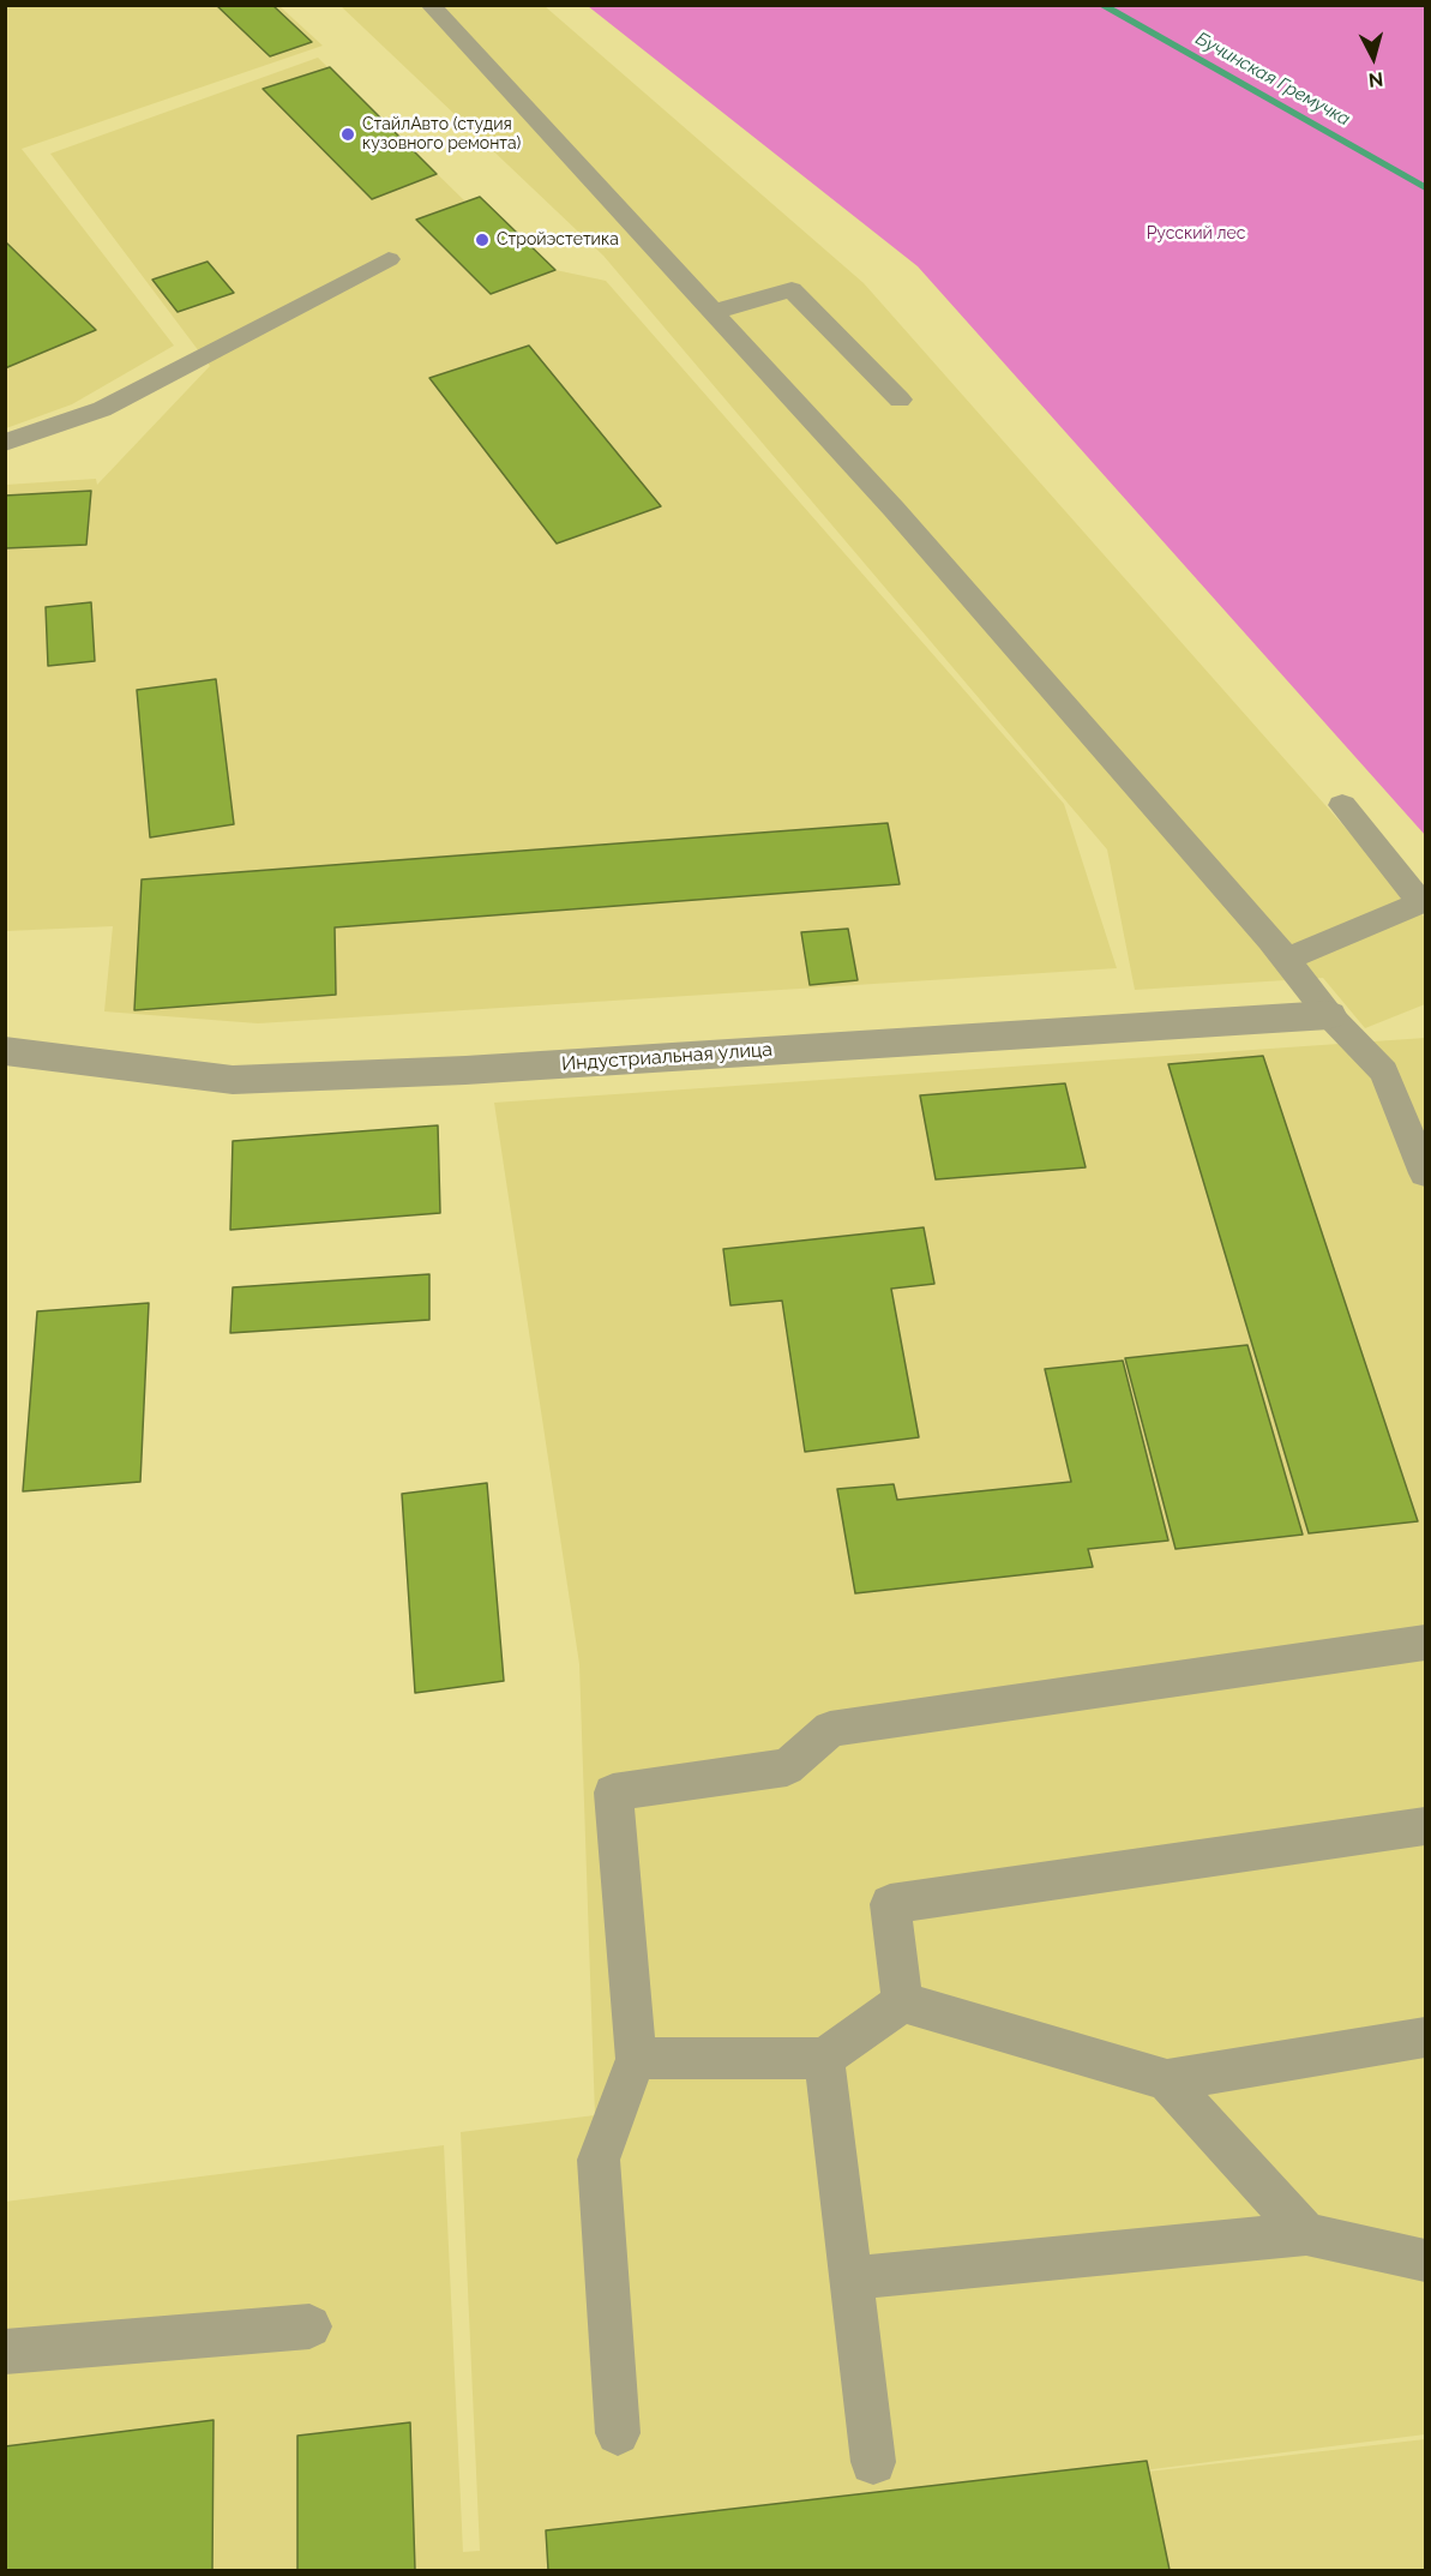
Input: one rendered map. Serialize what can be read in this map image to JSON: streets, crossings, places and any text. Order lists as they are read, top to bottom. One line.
{"streets":{"street":["Индустриальная улица"]},"water":["Бучинская Гремучка"],"parks":["Русский лес"],"places":["СтайлАвто (студия кузовного ремонта)","Стройэстетика"],"north":"bottom"}
